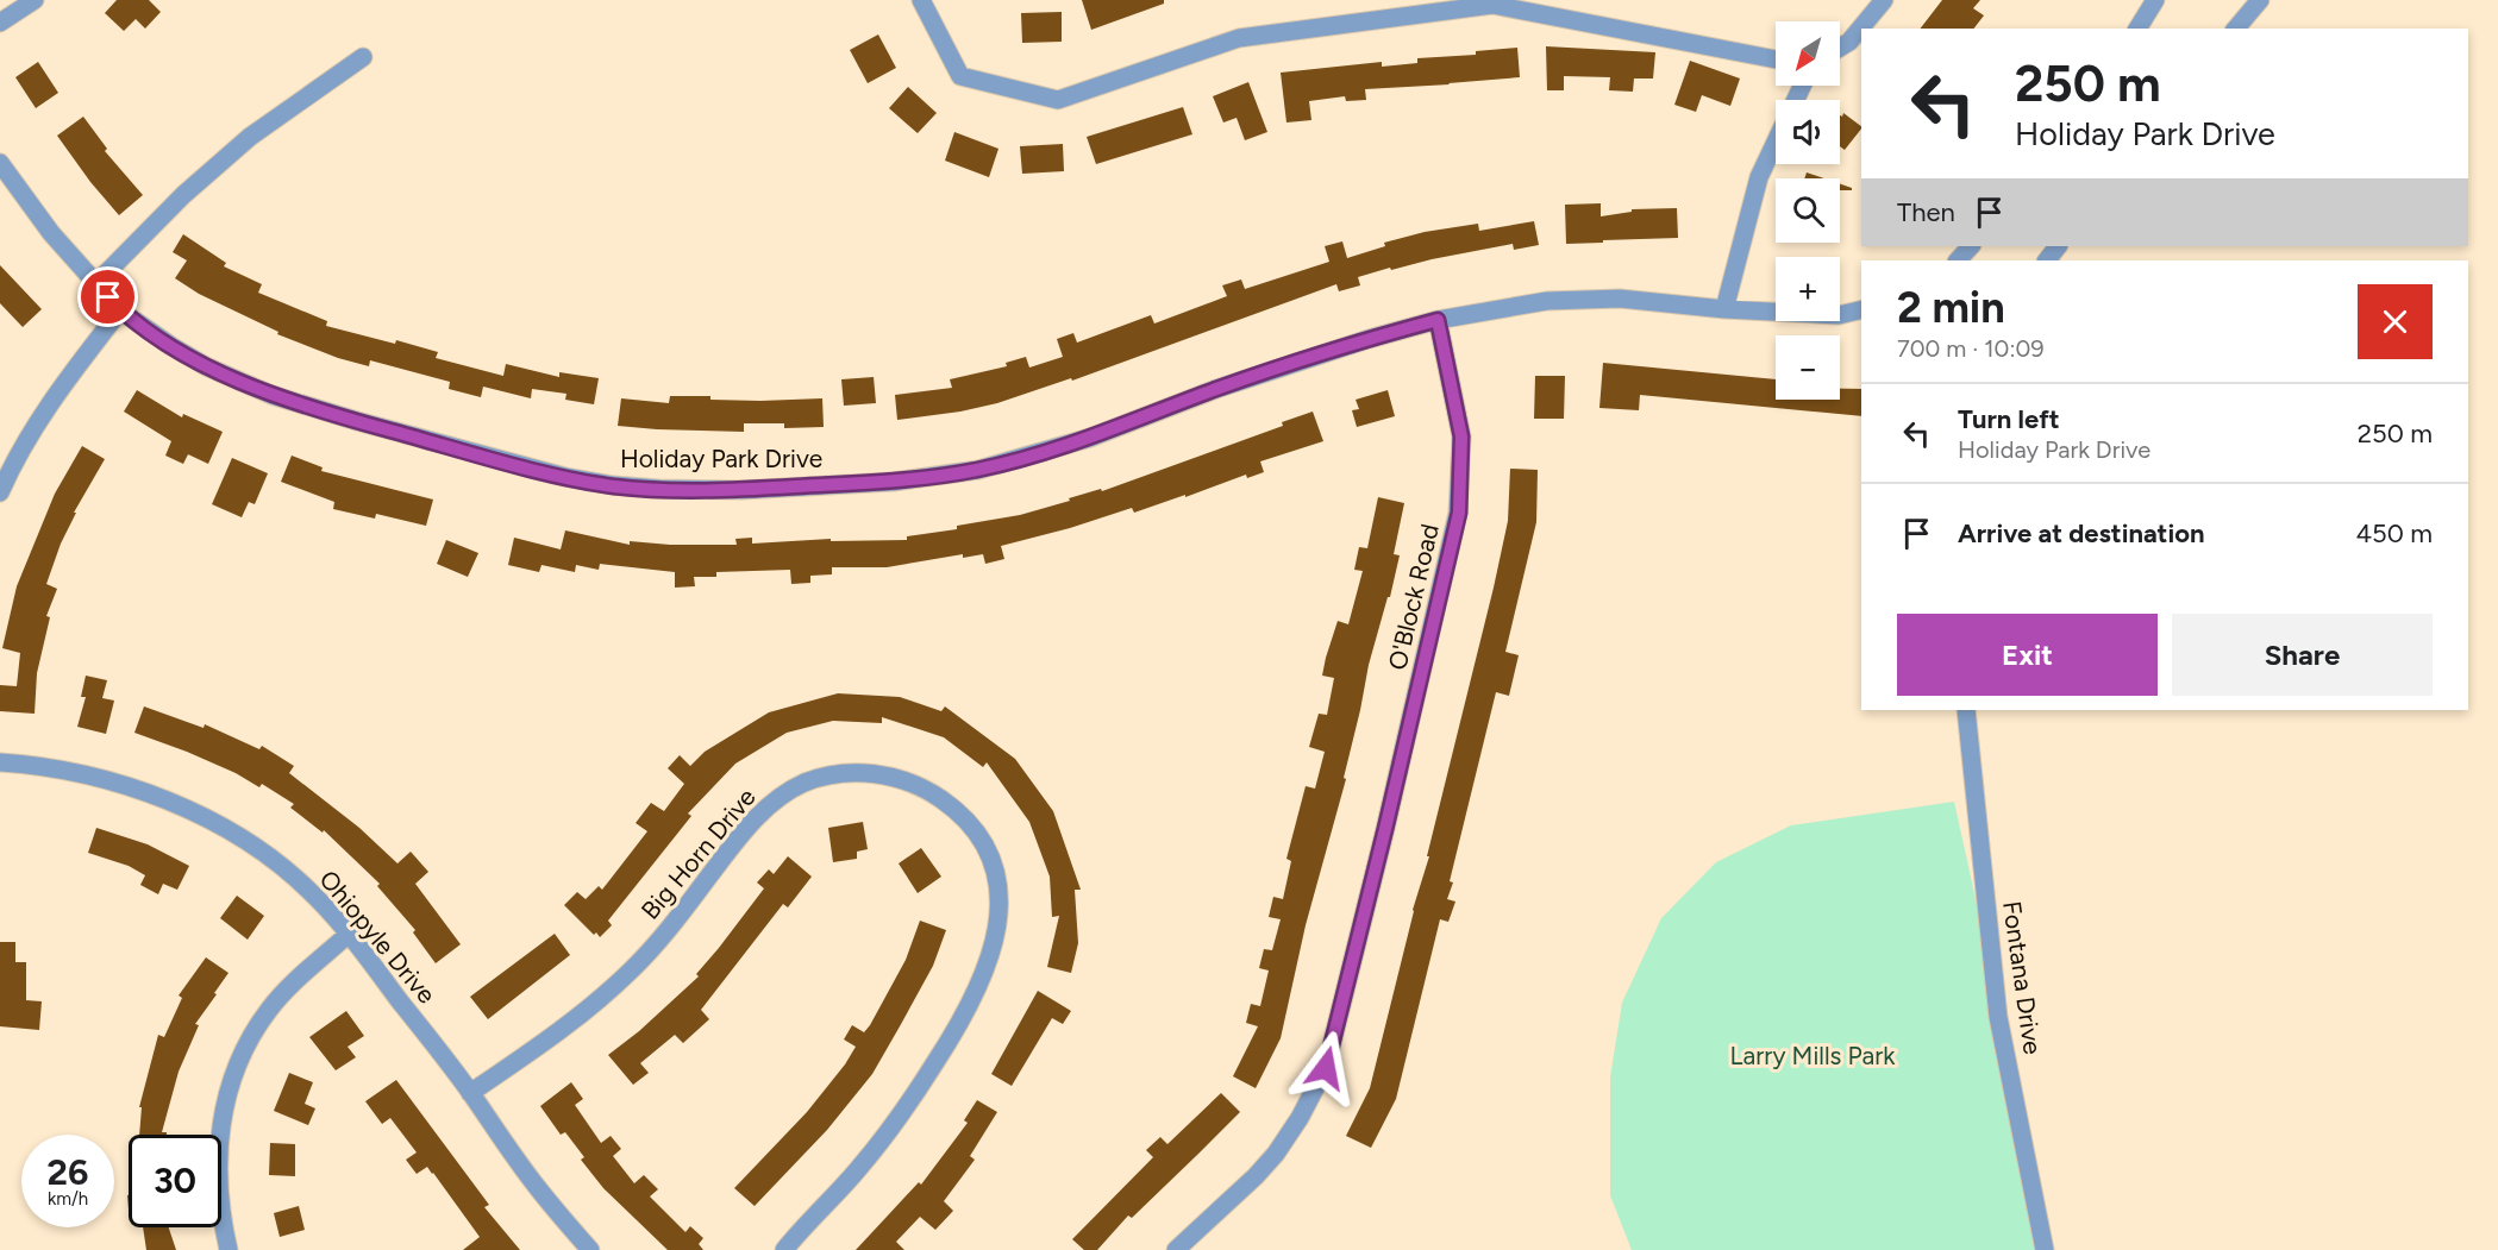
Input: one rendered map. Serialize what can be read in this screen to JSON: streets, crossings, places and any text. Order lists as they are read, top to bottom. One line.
{"streets":{"street":["Holiday Park Drive","O'Block Road","Big Horn Drive","Ohiopyle Drive","Fontana Drive"]},"crossings":[["Holiday Park Drive","O'Block Road"],["Big Horn Drive","Ohiopyle Drive"]],"parks":["Larry Mills Park"],"north":"bottom left","page":{"map_buttons":["+","−"],"turn":["250 m","Holiday Park Drive"],"then":"Then","heading":["2 min","700 m · 10:09"],"list":[{"name":"Turn left","note":"Holiday Park Drive","value":"250 m"},{"name":"Arrive at destination","value":"450 m"}],"buttons":["Exit","Share"],"speed":"26 km/h","limit":"30"}}
